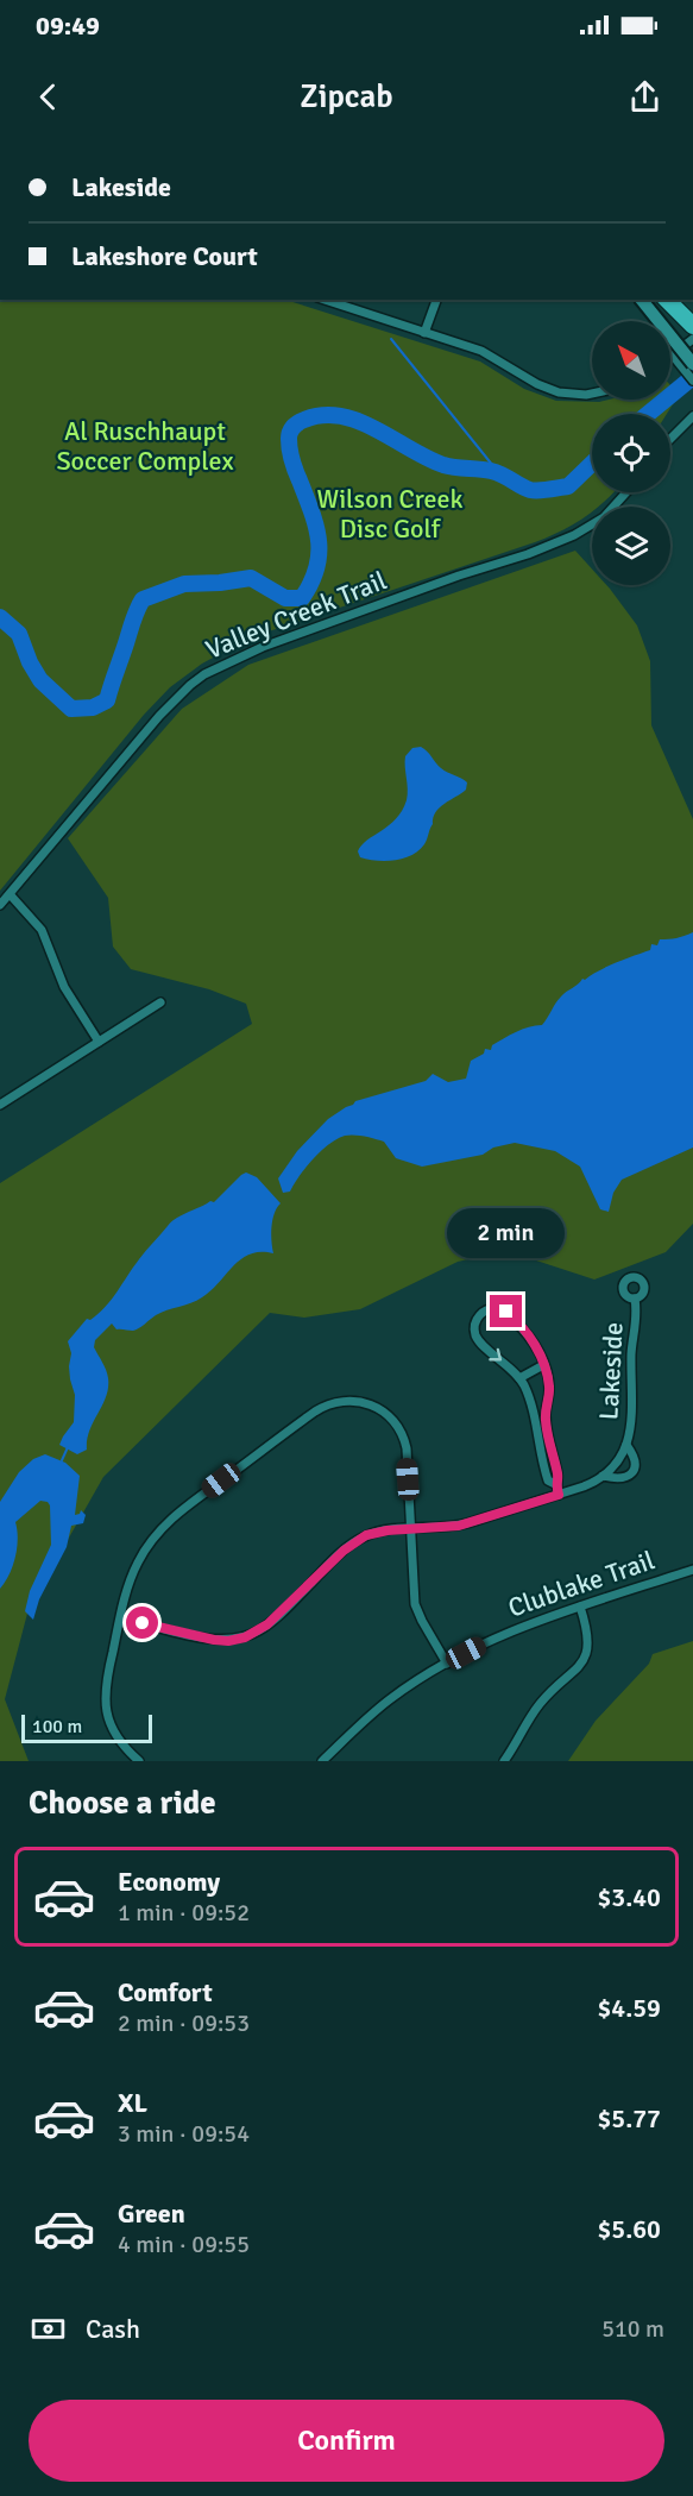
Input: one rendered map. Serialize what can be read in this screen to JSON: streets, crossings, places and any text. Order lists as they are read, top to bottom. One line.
{"streets":{"street":["Valley Creek Trail","Lakeside","Clublake Trail"]},"parks":["Al Ruschhaupt Soccer Complex","Wilson Creek Disc Golf"],"scale_bar":"100 m","north":"top left","page":{"status":"09:49","header":"Zipcab","banner":["Lakeside","Lakeshore Court"],"bubble":"2 min","scale":"100 m","heading":"Choose a ride","list":[{"name":"Economy","note":"1 min · 09:52","value":"$3.40"},{"name":"Comfort","note":"2 min · 09:53","value":"$4.59"},{"name":"XL","note":"3 min · 09:54","value":"$5.77"},{"name":"Green","note":"4 min · 09:55","value":"$5.60"}],"pay":["Cash","510 m"],"buttons":"Confirm"}}
